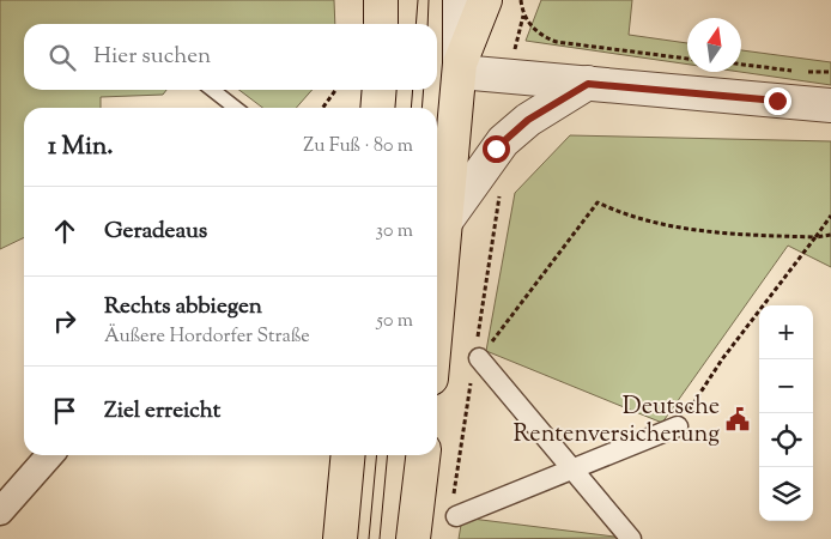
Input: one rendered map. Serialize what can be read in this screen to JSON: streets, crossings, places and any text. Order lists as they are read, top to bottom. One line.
{"places":{"public building":["Deutsche Rentenversicherung"]},"north":"top","page":{"search":"Hier suchen","heading":["1 Min.","Zu Fuß · 80 m"],"list":[["Geradeaus","30 m"],["Rechts abbiegen","Äußere Hordorfer Straße","50 m"],"Ziel erreicht"],"map_buttons":["+","−"]}}
